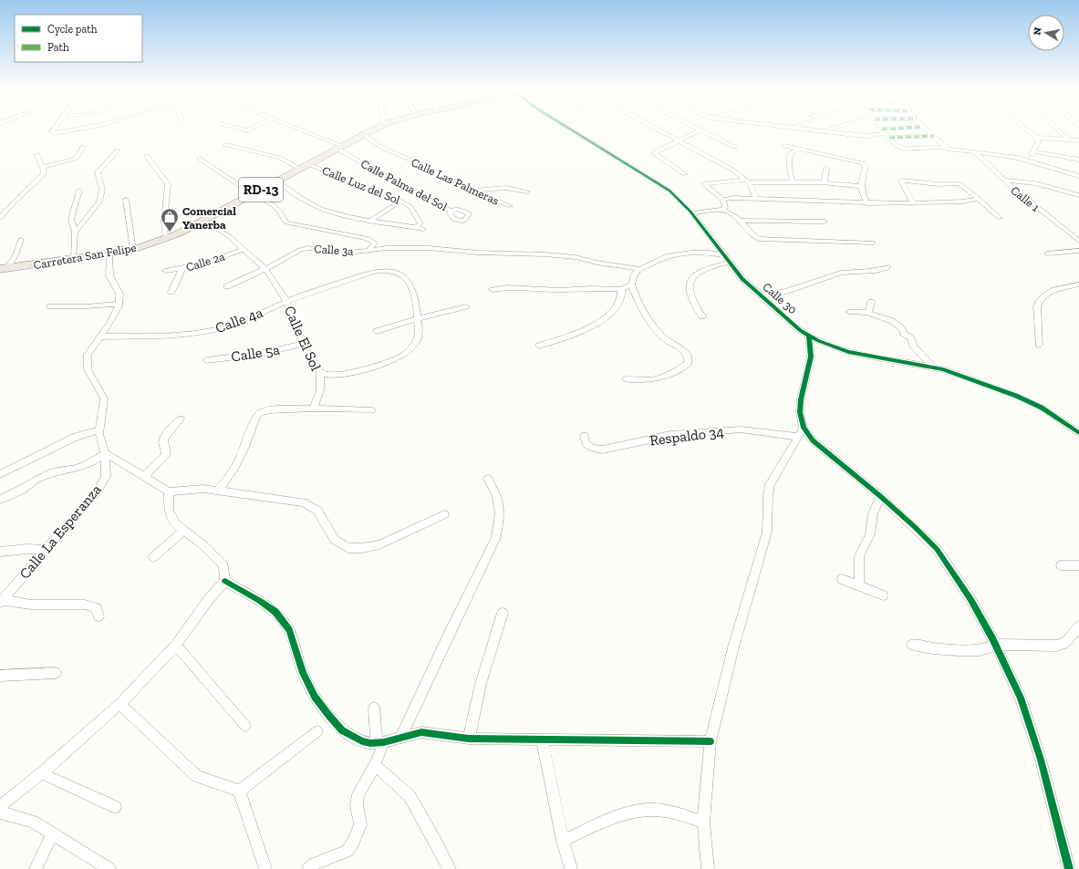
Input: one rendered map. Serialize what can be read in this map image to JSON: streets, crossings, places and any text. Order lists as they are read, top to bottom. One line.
{"streets":{"main road":["RD-13","Carretera San Felipe"],"street":["Calle Las Palmeras","Calle Luz del Sol","Calle Palma del Sol","Calle 1","Calle 3a","Calle 2a","Calle 30","Calle 4a","Calle El Sol","Calle 5a","Respaldo 34","Calle La Esperanza"]},"crossings":[["Calle Las Palmeras","Carretera San Felipe"],["Calle Luz del Sol","Carretera San Felipe"],["Calle Palma del Sol","Carretera San Felipe"],["Calle 3a","Calle El Sol"],["Carretera San Felipe","Calle El Sol"],["Calle 2a","Calle El Sol"],["Calle 4a","Calle El Sol"],["Calle 4a","Calle 5a"],["Calle 4a","Calle La Esperanza"],["Calle El Sol","Calle 5a"]],"places":{"shop":["Comercial Yanerba"]},"legend":["Cycle path","Path"],"north":"left"}
